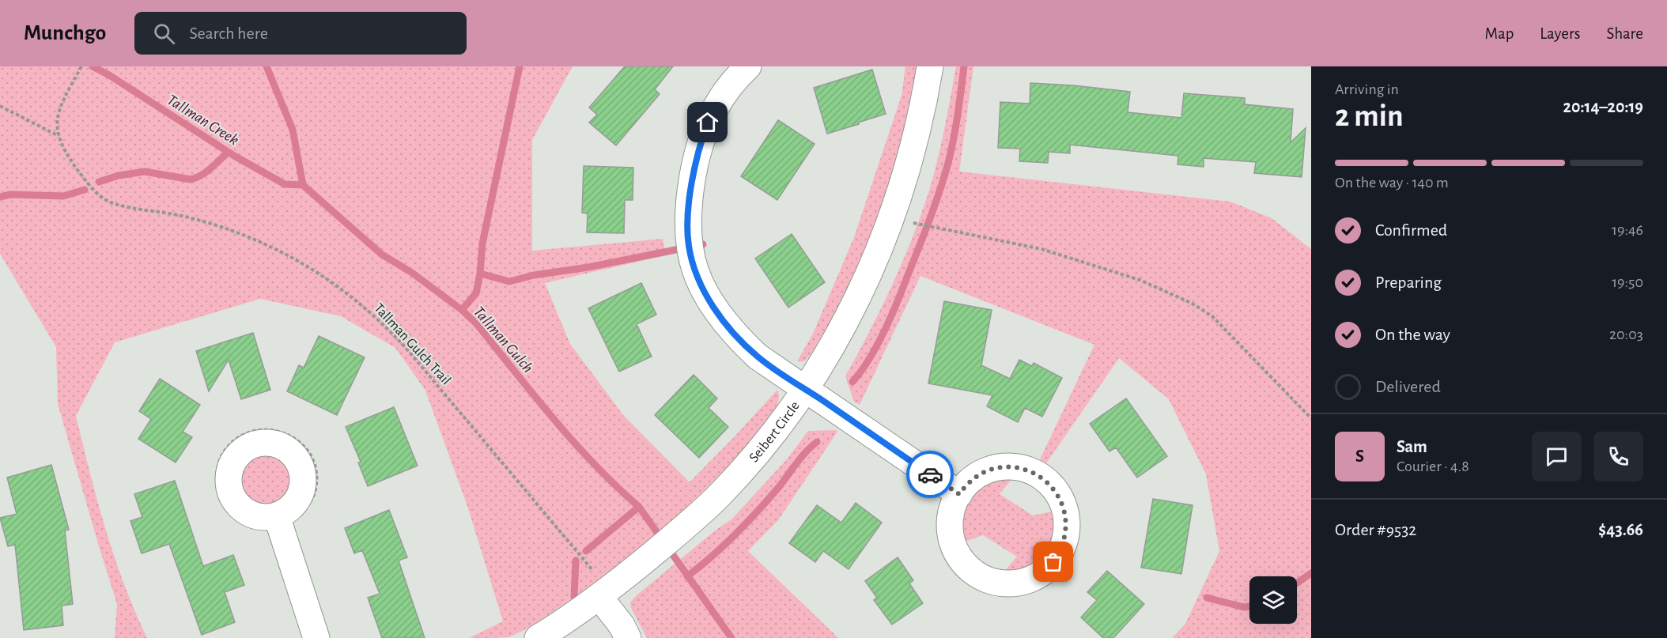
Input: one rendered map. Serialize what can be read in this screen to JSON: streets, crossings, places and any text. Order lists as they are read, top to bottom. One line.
{"streets":{"street":["Seibert Circle"],"path":["Tallman Gulch Trail"]},"water":["Tallman Creek","Tallman Gulch"],"page":{"header":"Munchgo","search":"Search here","nav":["Map","Layers","Share"],"heading":["2 min","Arriving in","20:14–20:19"],"panel":["Sam","Courier · 4.8","Order #9532","$43.66"],"bar":"On the way · 140 m","list":[["Confirmed","19:46"],["Preparing","19:50"],["On the way","20:03"],"Delivered"],"round":"S"}}
